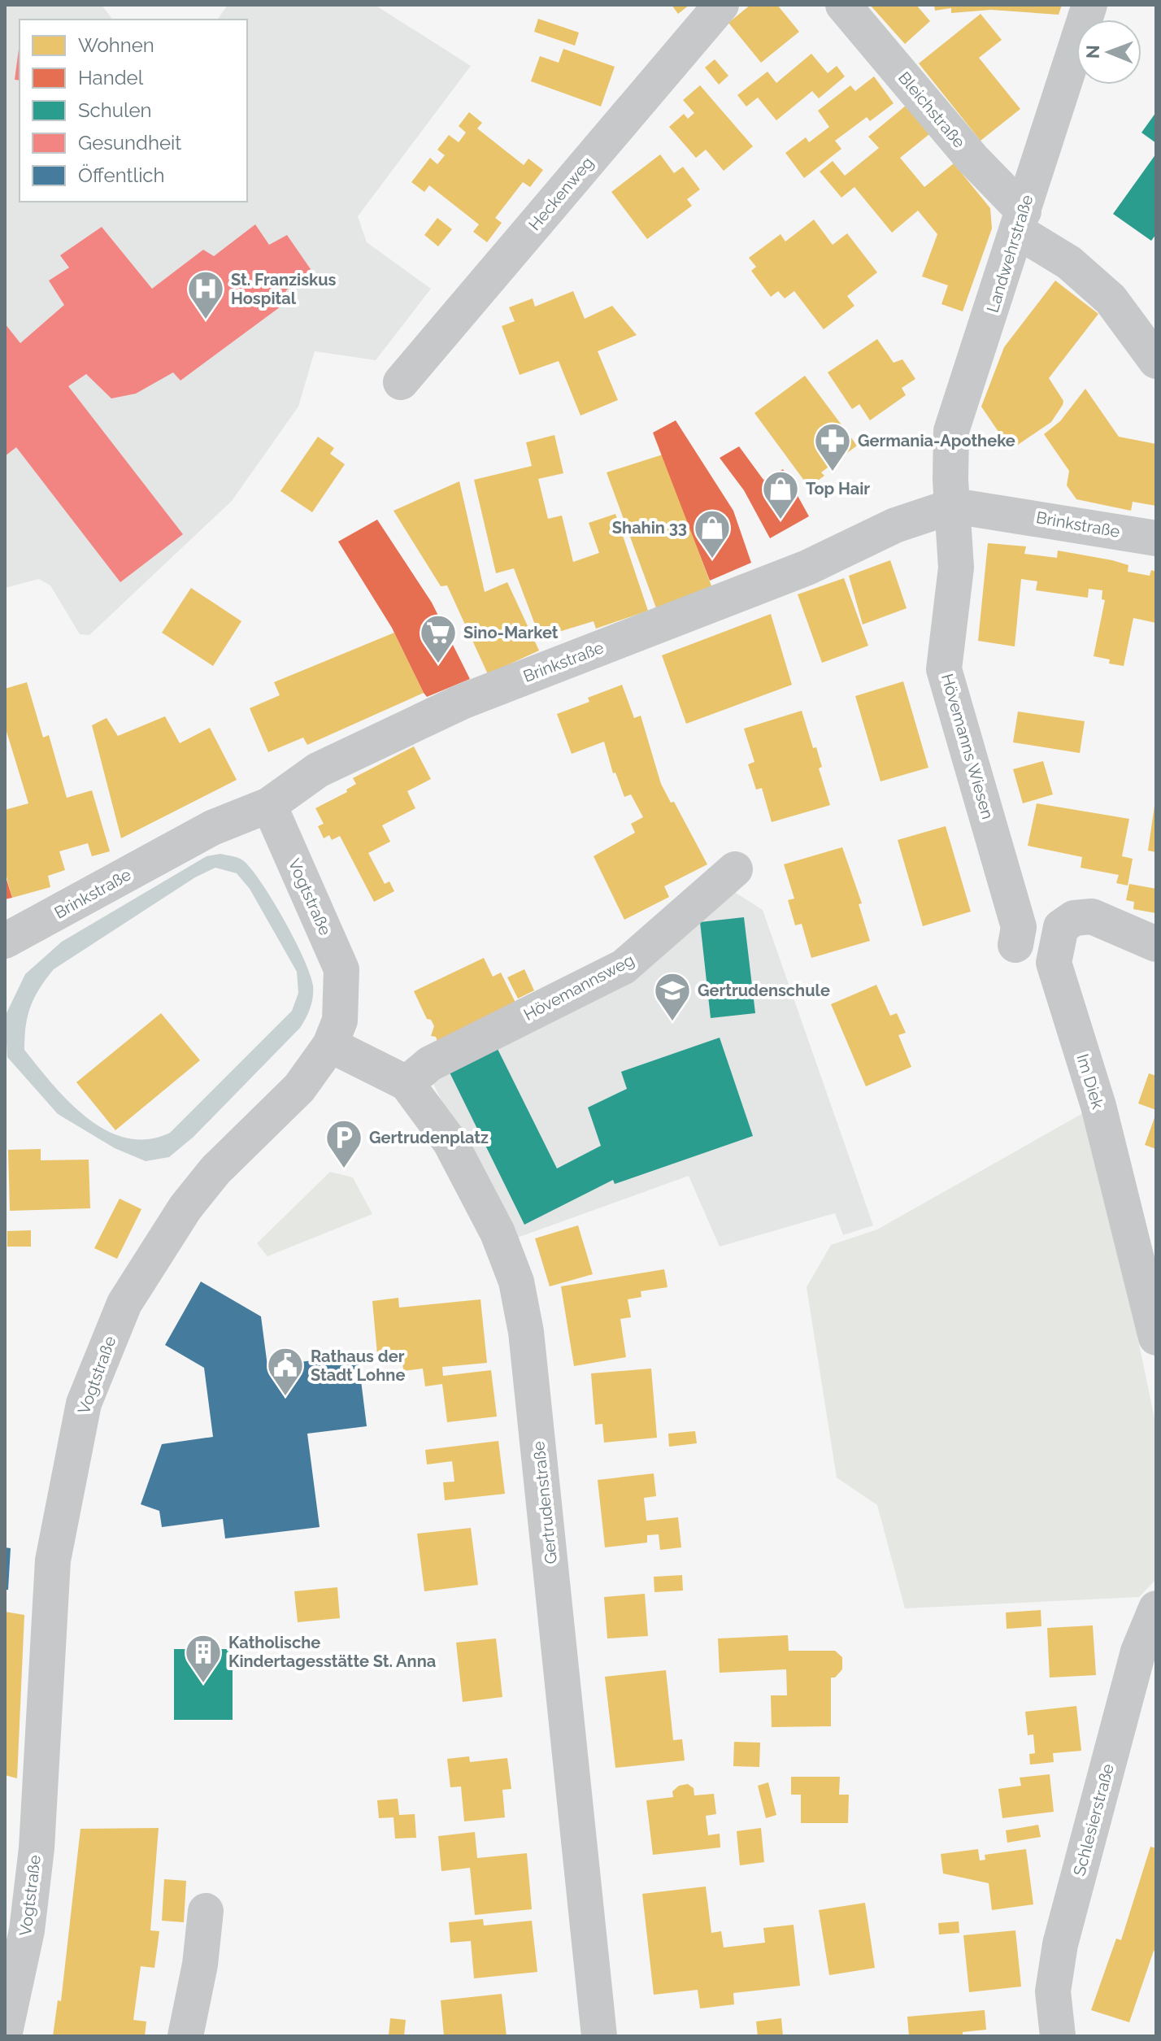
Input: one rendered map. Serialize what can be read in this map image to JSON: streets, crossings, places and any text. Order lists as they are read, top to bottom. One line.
{"streets":{"street":["Bleichstraße","Heckenweg","Landwehrstraße","Brinkstraße","Hövemanns Wiesen","Vogtstraße","Hövemannsweg","Im Diek","Gertrudenstraße","Schlesierstraße"]},"crossings":[["Bleichstraße","Landwehrstraße"],["Landwehrstraße","Brinkstraße"],["Landwehrstraße","Hövemanns Wiesen"],["Brinkstraße","Hövemanns Wiesen"],["Brinkstraße","Vogtstraße"],["Vogtstraße","Gertrudenstraße"],["Hövemannsweg","Gertrudenstraße"]],"places":{"hospital":["St. Franziskus Hospital"],"pharmacy":["Germania-Apotheke"],"shop":["Top Hair","Shahin 33"],"supermarket":["Sino-Market"],"school or university":["Gertrudenschule"],"parking":["Gertrudenplatz"],"public building":["Rathaus der Stadt Lohne"],"building":["Katholische Kindertagesstätte St. Anna"]},"legend":["Wohnen","Handel","Schulen","Gesundheit","Öffentlich"],"north":"left"}
